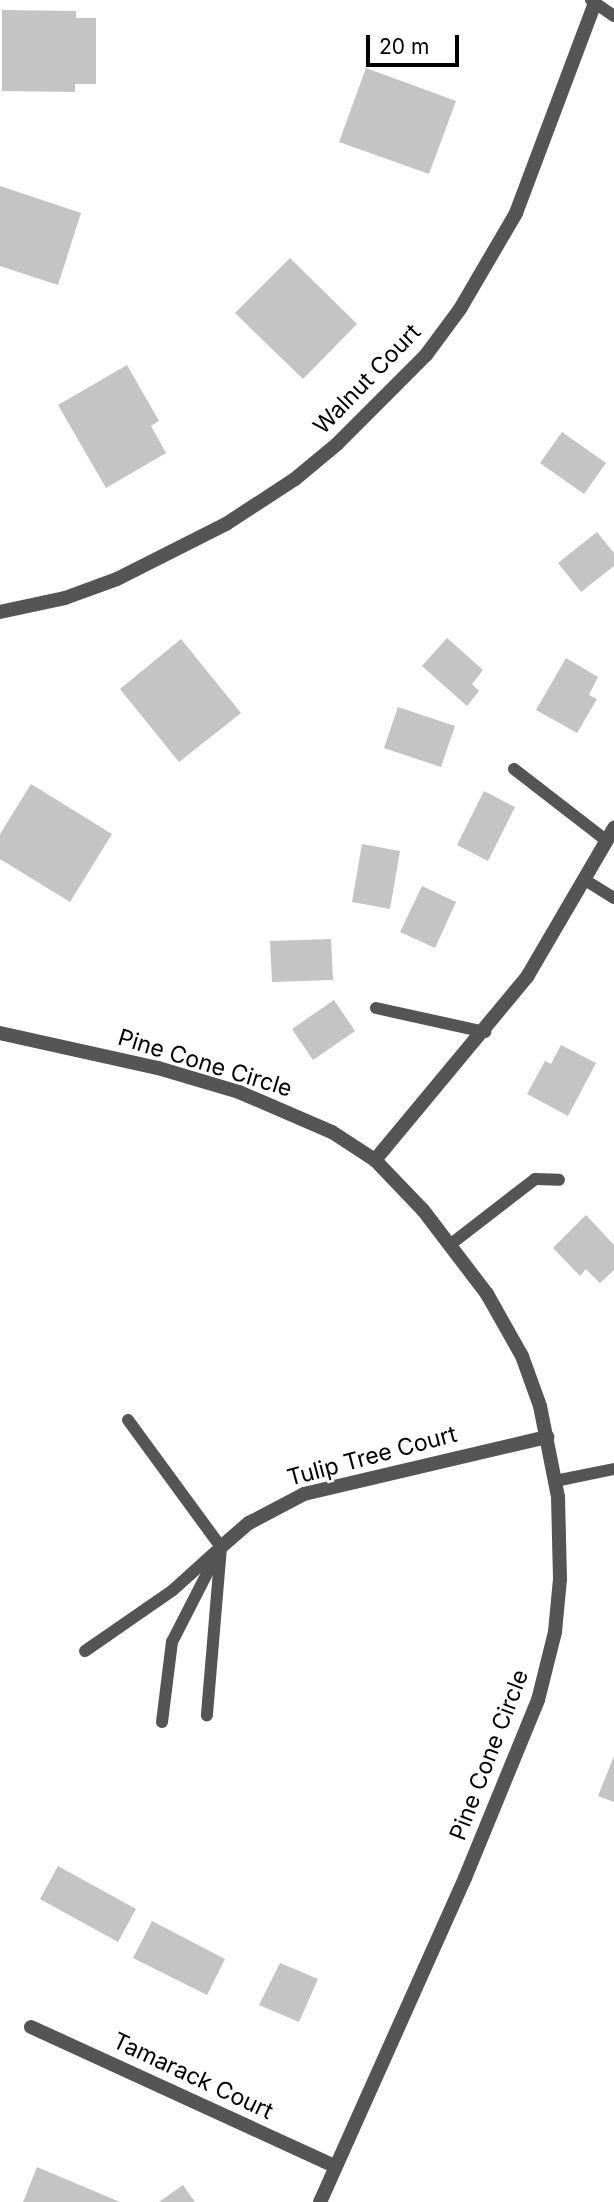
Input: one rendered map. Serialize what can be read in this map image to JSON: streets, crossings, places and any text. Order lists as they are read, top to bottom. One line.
{"streets":{"street":["Walnut Court","Pine Cone Circle","Tulip Tree Court","Tamarack Court"]},"crossings":[["Pine Cone Circle","Tulip Tree Court"],["Pine Cone Circle","Tamarack Court"]],"scale_bar":"20 m"}
